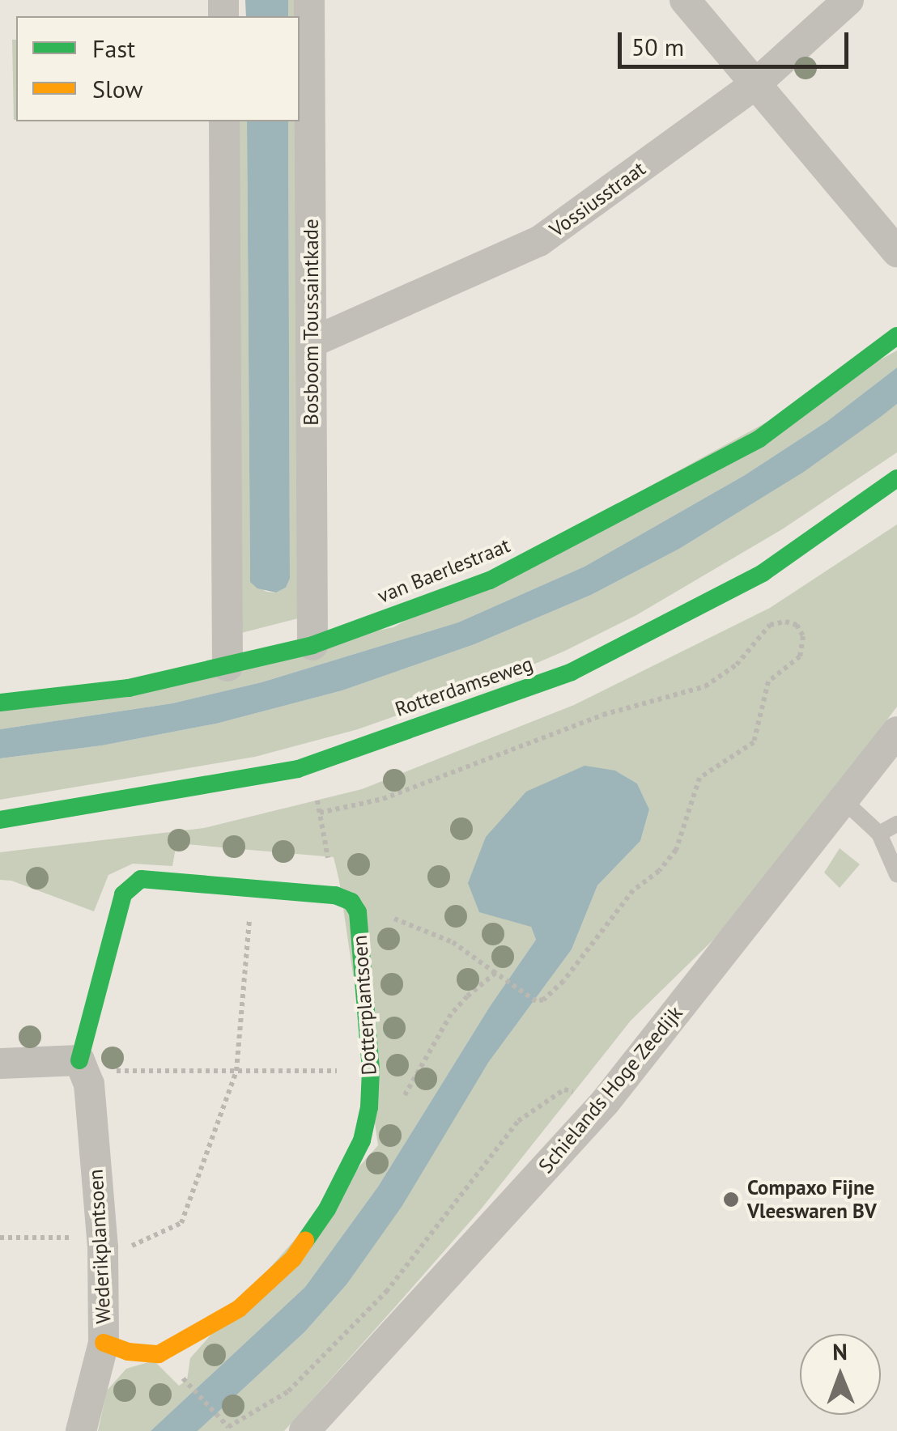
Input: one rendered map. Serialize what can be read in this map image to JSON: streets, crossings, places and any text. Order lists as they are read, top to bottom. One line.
{"streets":{"street":["Vossiusstraat","Bosboom Toussaintkade","van Baerlestraat","Rotterdamseweg","Dotterplantsoen","Schielands Hoge Zeedijk","Wederikplantsoen"]},"crossings":[["Vossiusstraat","Bosboom Toussaintkade"],["Bosboom Toussaintkade","van Baerlestraat"],["Dotterplantsoen","Wederikplantsoen"]],"places":["Compaxo Fijne Vleeswaren BV"],"legend":["Fast","Slow"],"scale_bar":"50 m","north":"top"}
